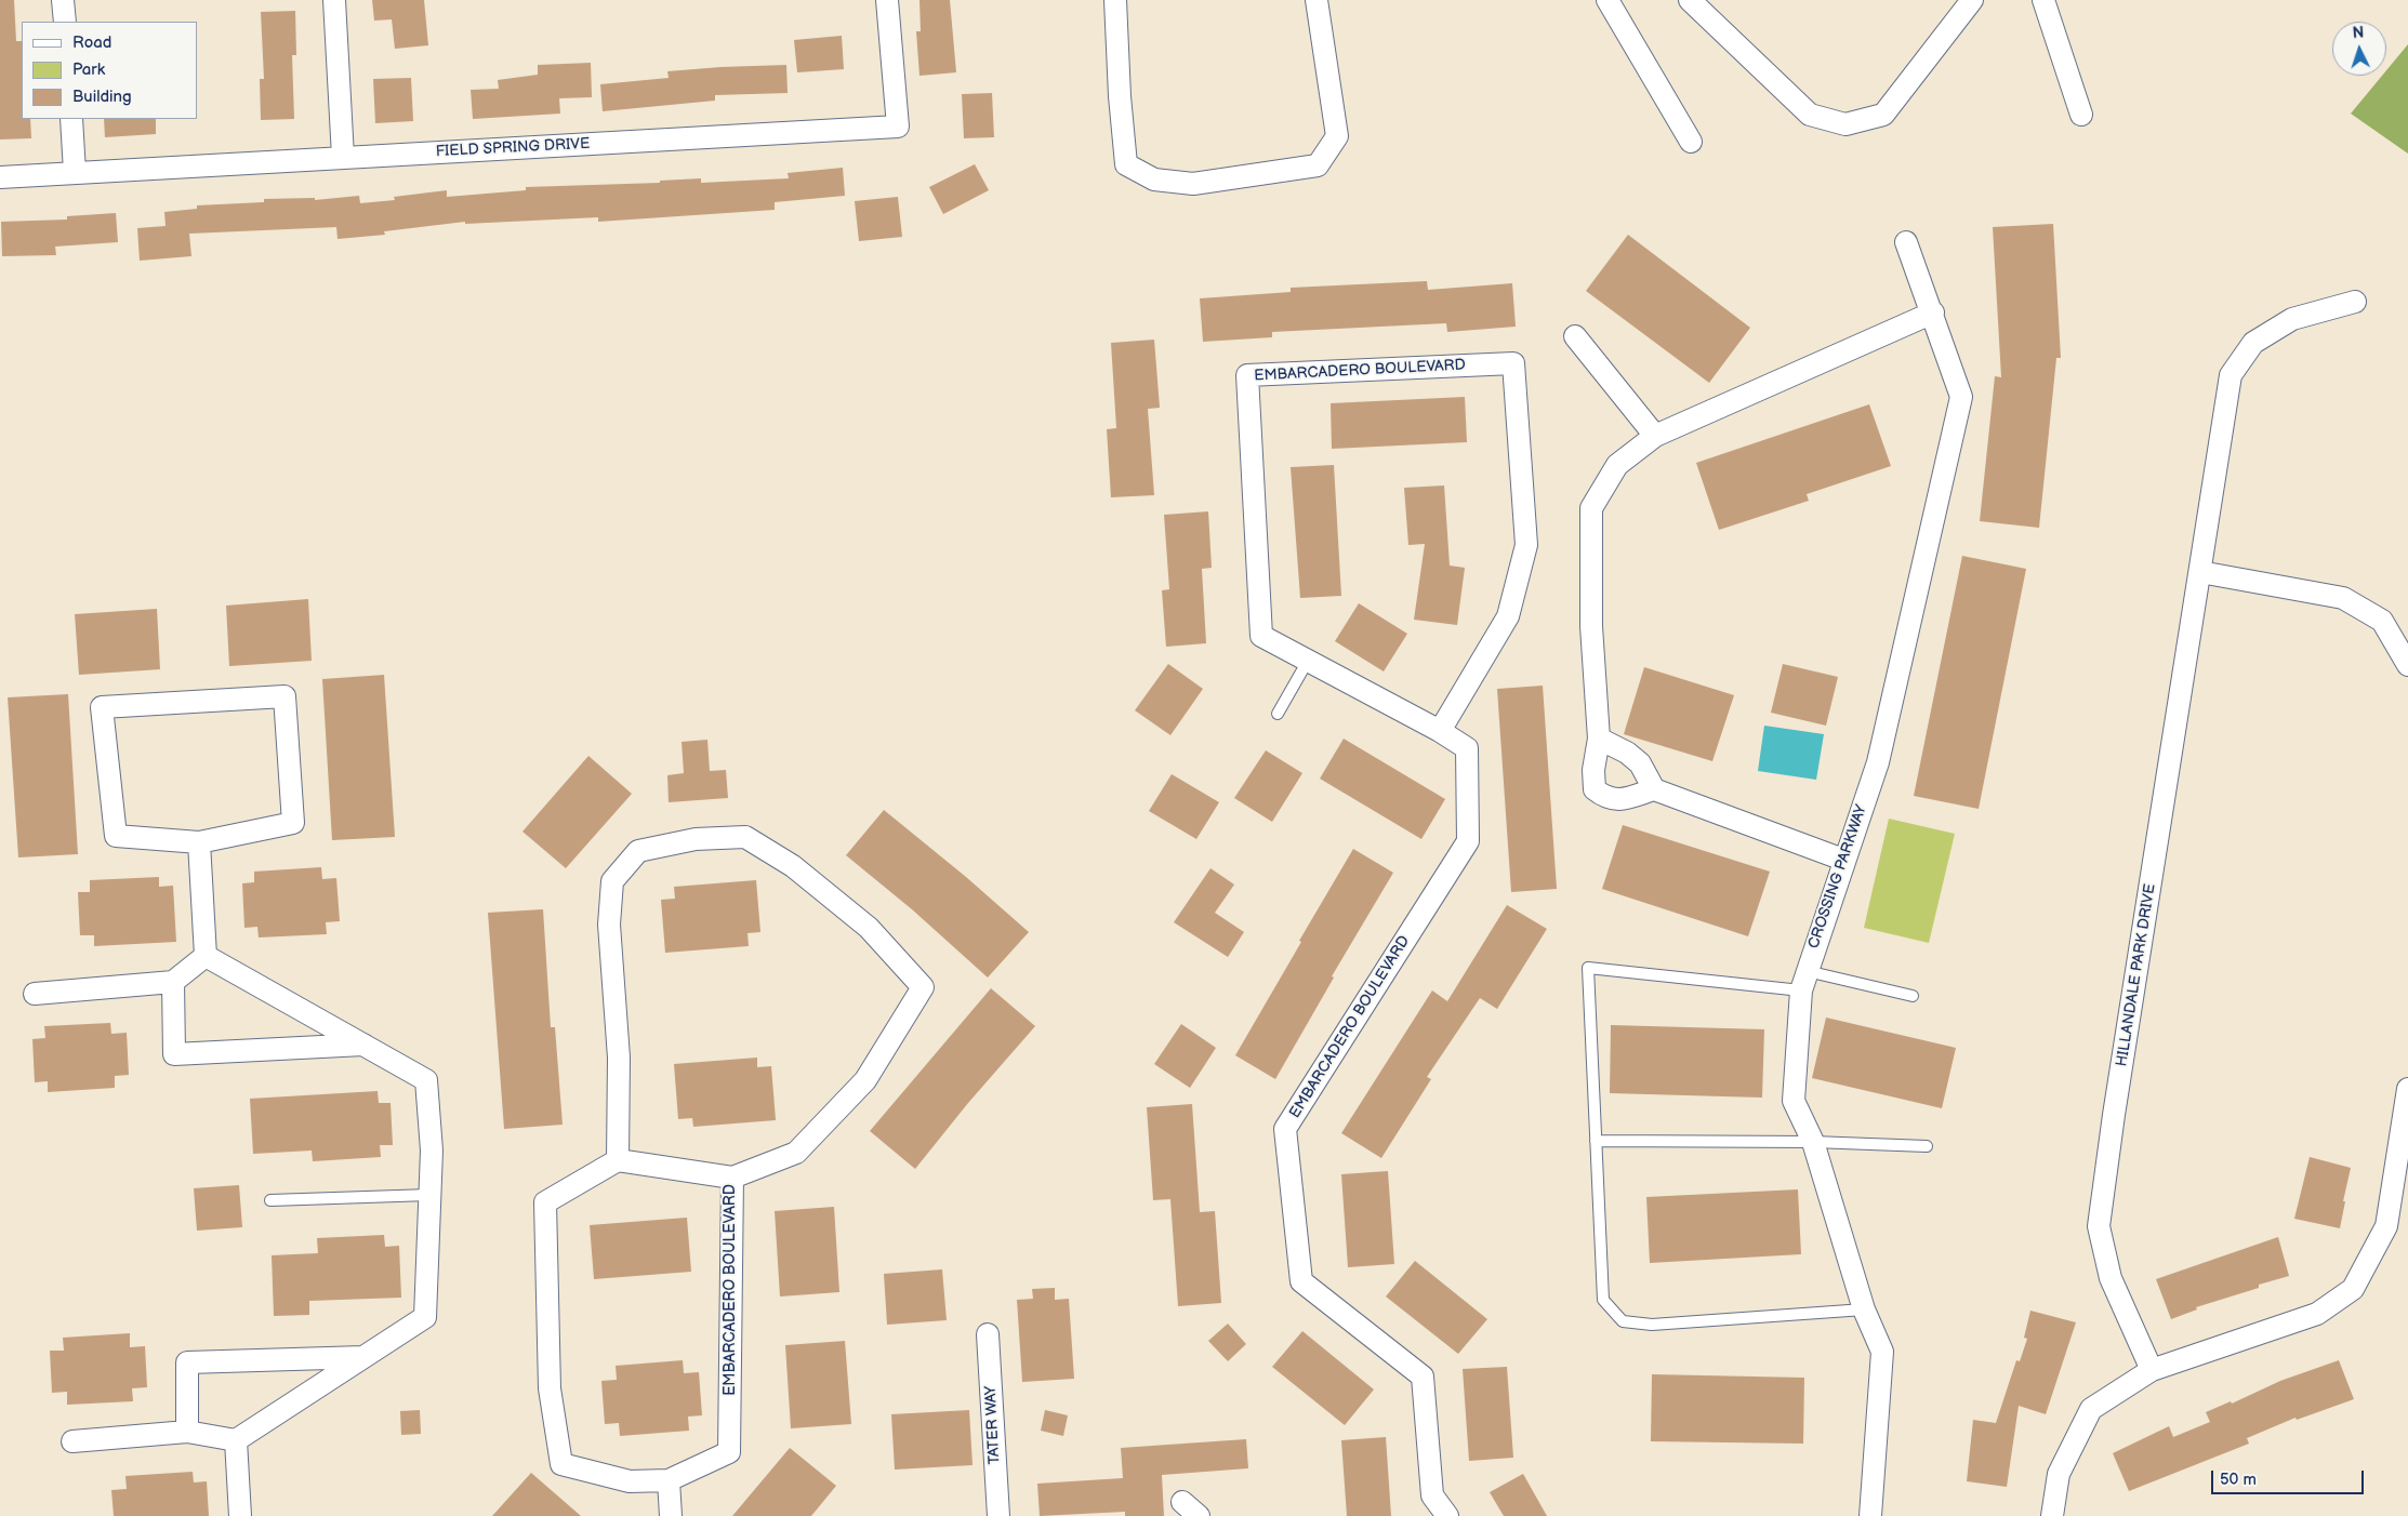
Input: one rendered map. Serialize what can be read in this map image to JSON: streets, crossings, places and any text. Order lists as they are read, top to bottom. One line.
{"streets":{"street":["FIELD SPRING DRIVE","EMBARCADERO BOULEVARD","CROSSING PARKWAY","HILLANDALE PARK DRIVE","TATER WAY"]},"legend":["Road","Park","Building"],"scale_bar":"50 m","north":"top"}
